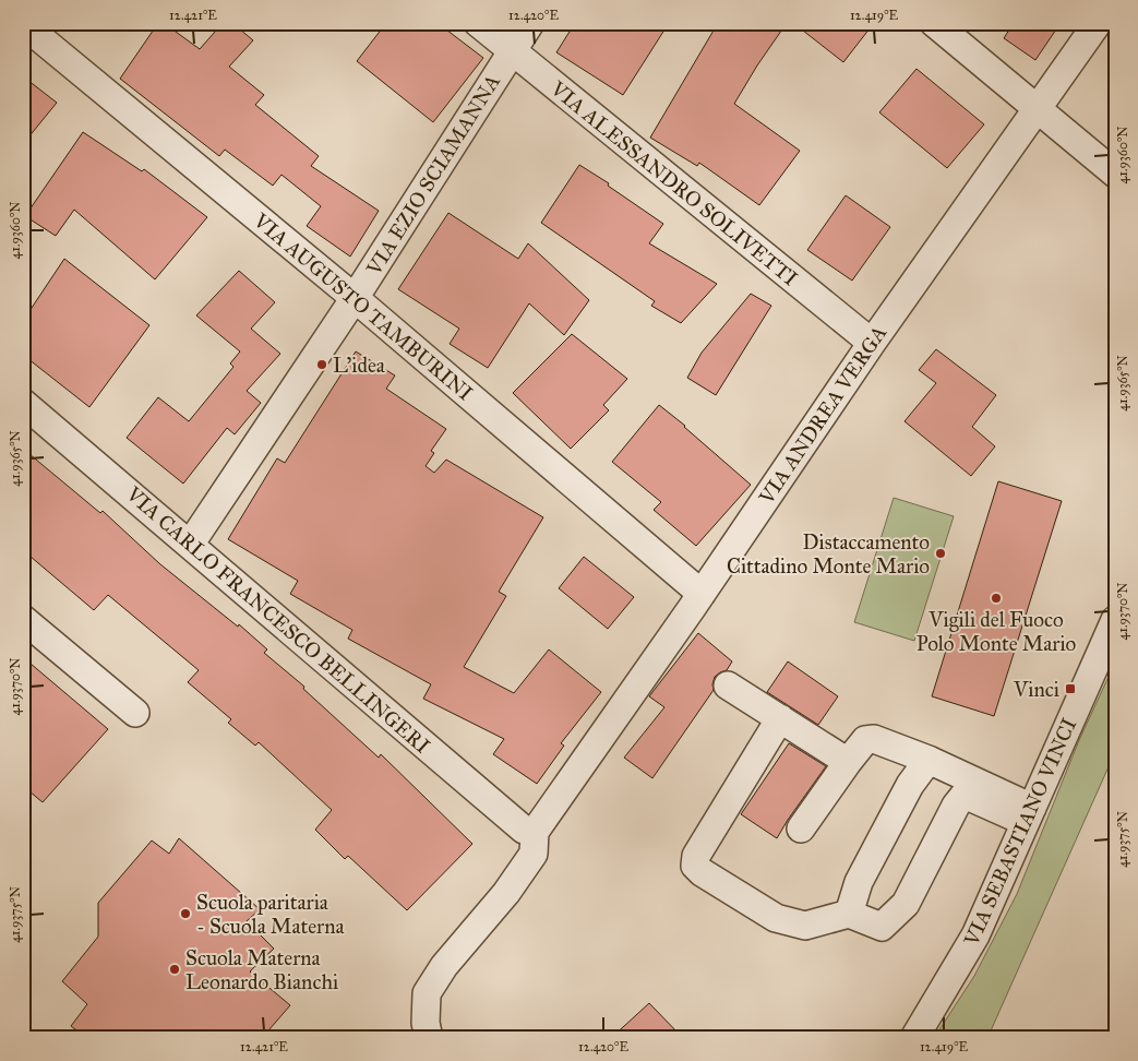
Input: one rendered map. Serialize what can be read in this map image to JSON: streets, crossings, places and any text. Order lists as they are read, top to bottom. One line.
{"streets":{"street":["VIA EZIO SCIAMANNA","VIA ALESSANDRO SOLIVETTI","VIA AUGUSTO TAMBURINI","VIA ANDREA VERGA","VIA CARLO FRANCESCO BELLINGERI","VIA SEBASTIANO VINCI"]},"crossings":[["VIA EZIO SCIAMANNA","VIA ALESSANDRO SOLIVETTI"],["VIA EZIO SCIAMANNA","VIA AUGUSTO TAMBURINI"],["VIA EZIO SCIAMANNA","VIA CARLO FRANCESCO BELLINGERI"],["VIA ALESSANDRO SOLIVETTI","VIA ANDREA VERGA"],["VIA AUGUSTO TAMBURINI","VIA ANDREA VERGA"],["VIA ANDREA VERGA","VIA CARLO FRANCESCO BELLINGERI"]],"places":{"other":["L'idea","Distaccamento Cittadino Monte Mario","Vigili del Fuoco Polo Monte Mario","Scuola paritaria - Scuola Materna","Scuola Materna Leonardo Bianchi"],"transit":["Vinci"]},"coordinates":["12.421°E","12.420°E","12.419°E","41.9360°N","41.9365°N","41.9370°N","41.9375°N"]}
